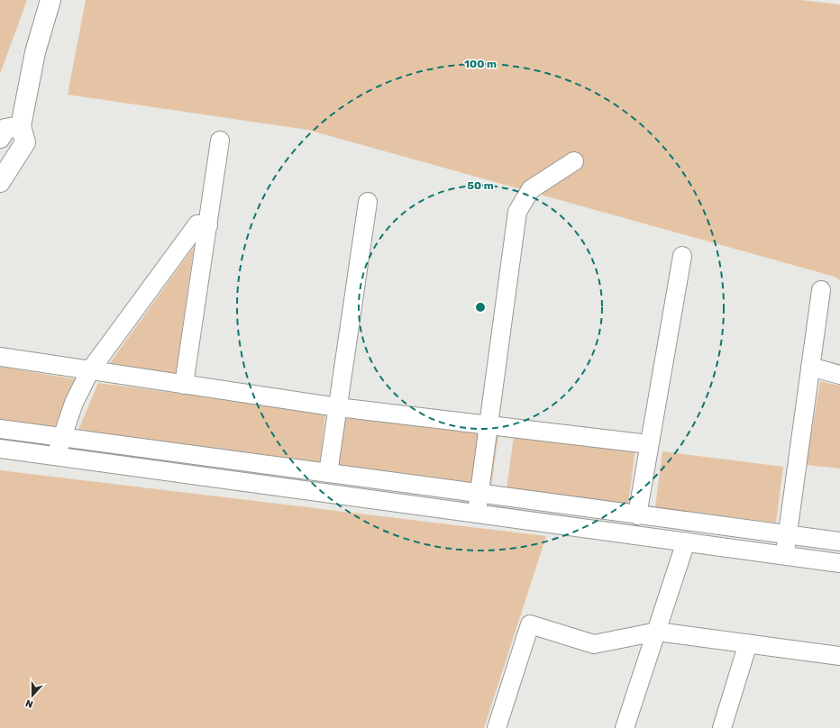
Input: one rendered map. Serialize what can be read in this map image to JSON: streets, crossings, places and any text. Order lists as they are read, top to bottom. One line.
{"north":"bottom","rings":["100 m","50 m"]}
